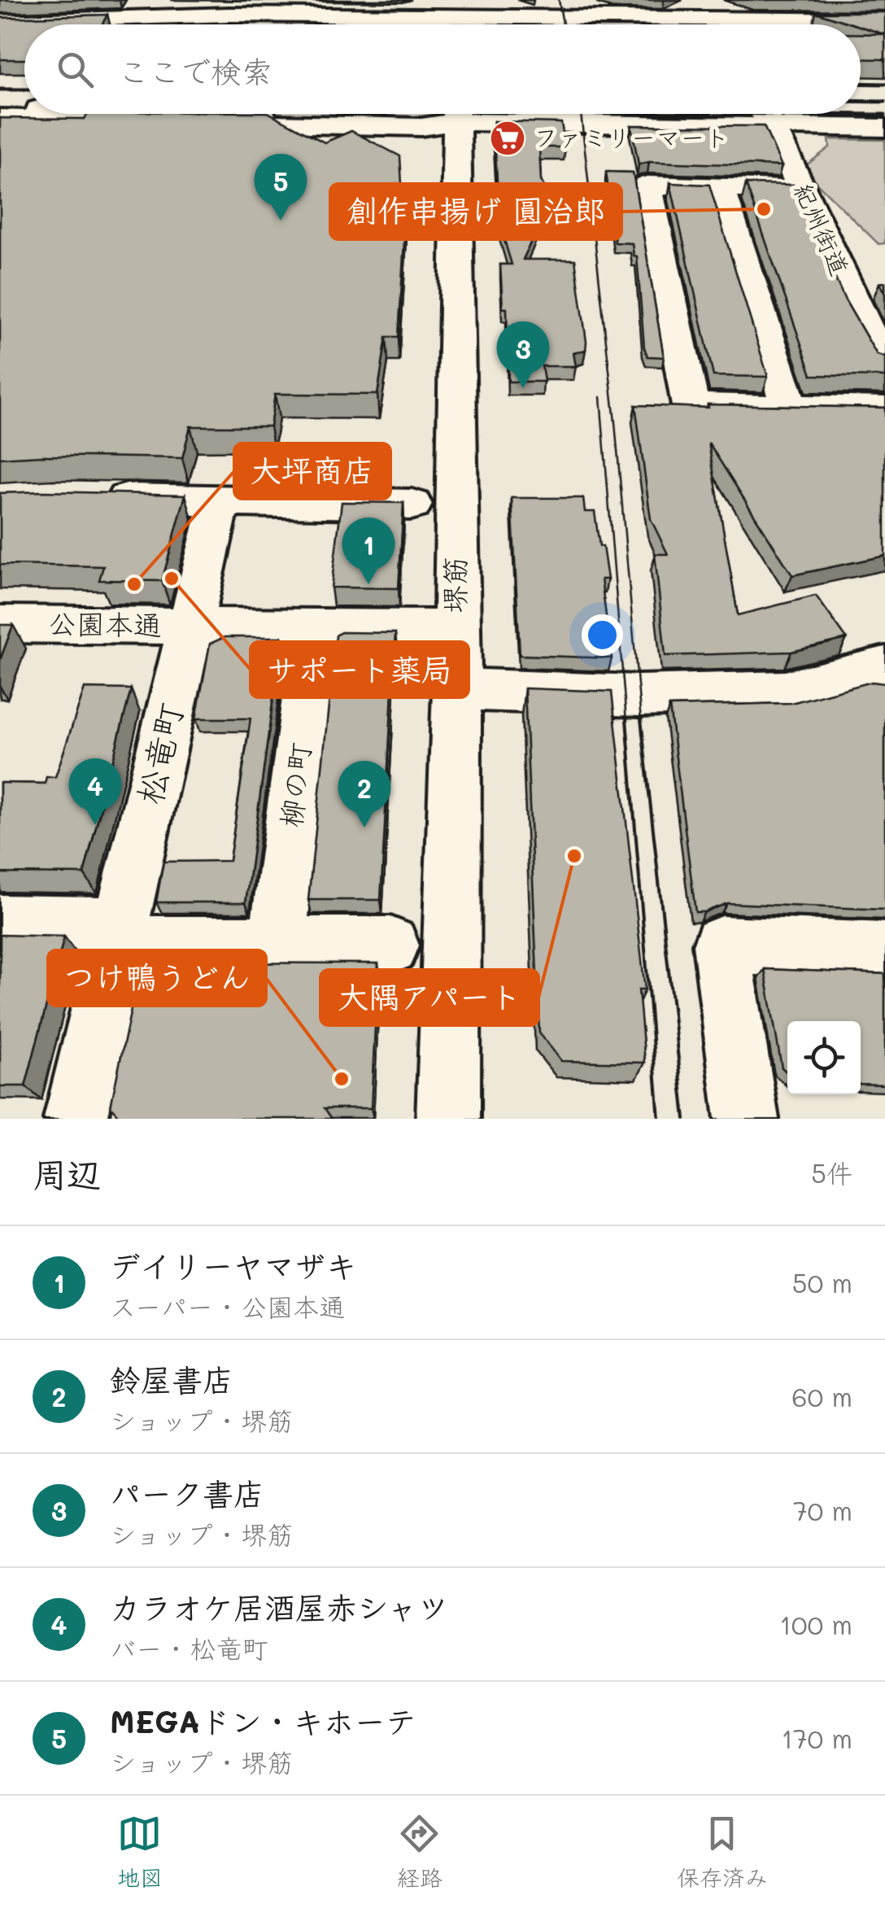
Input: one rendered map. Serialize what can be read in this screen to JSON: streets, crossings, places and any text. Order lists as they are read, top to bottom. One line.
{"streets":{"street":["紀州街道","堺筋","公園本通","松竜町","柳の町"]},"crossings":[["堺筋","公園本通"],["公園本通","松竜町"],["公園本通","柳の町"]],"places":{"supermarket":["ファミリーマート"],"other":["創作串揚げ 圓治郎","サポート薬局","大坪商店","大隅アパート","つけ鴨うどん"]},"page":{"search":"ここで検索","pins":["5","3","1","4","2"],"heading":["周辺","5件"],"list":[{"mark":"1","name":"デイリーヤマザキ","note":"スーパー · 公園本通","value":"50 m"},{"mark":"2","name":"鈴屋書店","note":"ショップ · 堺筋","value":"60 m"},{"mark":"3","name":"パーク書店","note":"ショップ · 堺筋","value":"70 m"},{"mark":"4","name":"カラオケ居酒屋赤シャツ","note":"バー · 松竜町","value":"100 m"},{"mark":"5","name":"MEGAドン・キホーテ","note":"ショップ · 堺筋","value":"170 m"}],"nav":["地図","経路","保存済み"]}}
